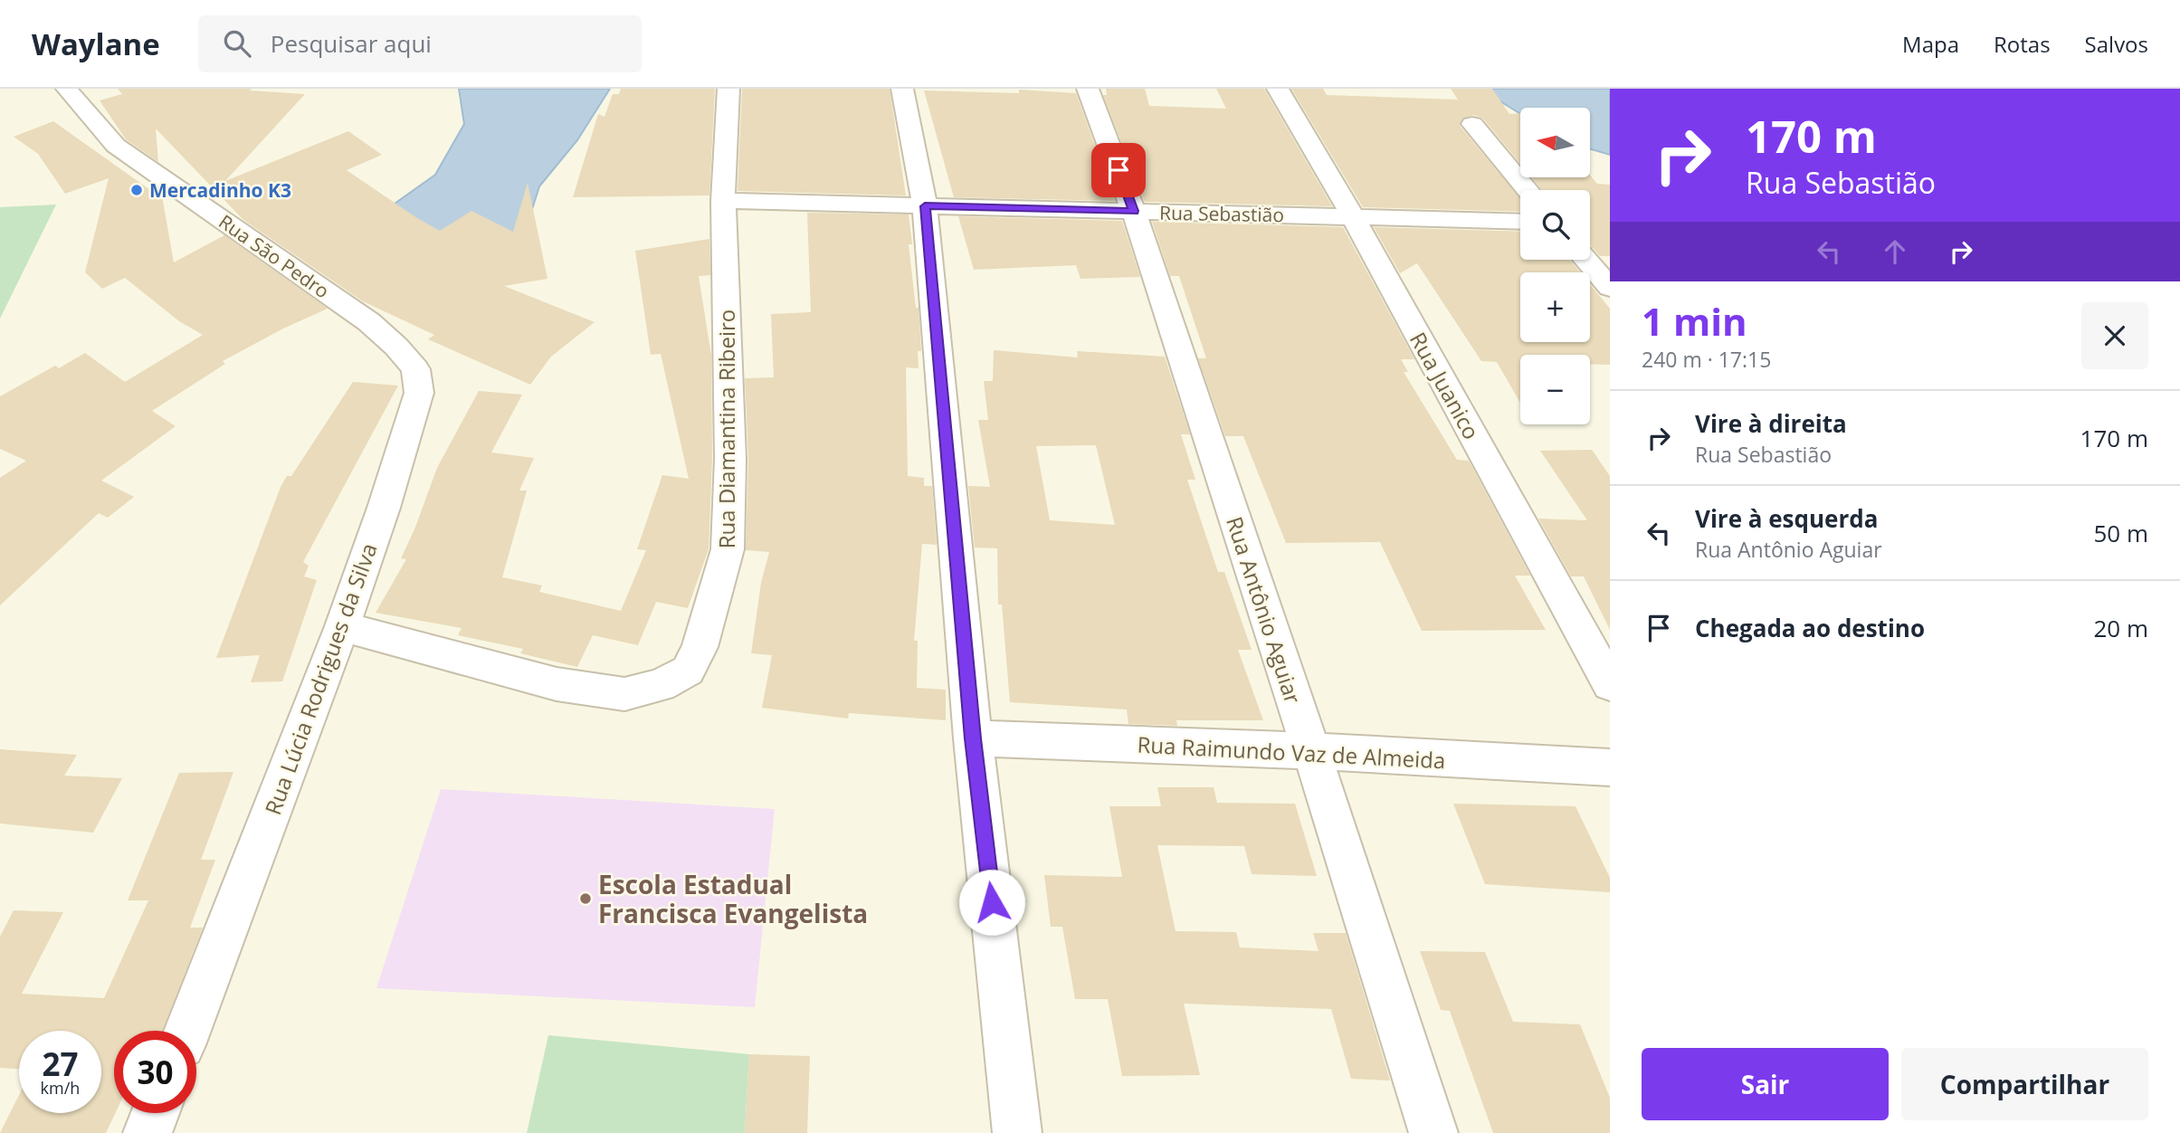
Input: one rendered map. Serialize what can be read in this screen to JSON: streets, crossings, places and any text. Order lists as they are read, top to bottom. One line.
{"streets":{"street":["Rua Sebastião","Rua São Pedro","Rua Juanico","Rua Diamantina Ribeiro","Rua Antônio Aguiar","Rua Lúcia Rodrigues da Silva","Rua Raimundo Vaz de Almeida"]},"crossings":[["Rua Sebastião","Rua Juanico"],["Rua Sebastião","Rua Diamantina Ribeiro"],["Rua Sebastião","Rua Antônio Aguiar"],["Rua São Pedro","Rua Lúcia Rodrigues da Silva"],["Rua Diamantina Ribeiro","Rua Lúcia Rodrigues da Silva"],["Rua Antônio Aguiar","Rua Raimundo Vaz de Almeida"]],"places":["Mercadinho K3","Escola Estadual Francisca Evangelista"],"north":"left","page":{"header":"Waylane","search":"Pesquisar aqui","nav":["Mapa","Rotas","Salvos"],"turn":["170 m","Rua Sebastião"],"map_buttons":["+","−"],"heading":["1 min","240 m · 17:15"],"list":[{"name":"Vire à direita","note":"Rua Sebastião","value":"170 m"},{"name":"Vire à esquerda","note":"Rua Antônio Aguiar","value":"50 m"},{"name":"Chegada ao destino","value":"20 m"}],"speed":"27 km/h","limit":"30","buttons":["Sair","Compartilhar"]}}
